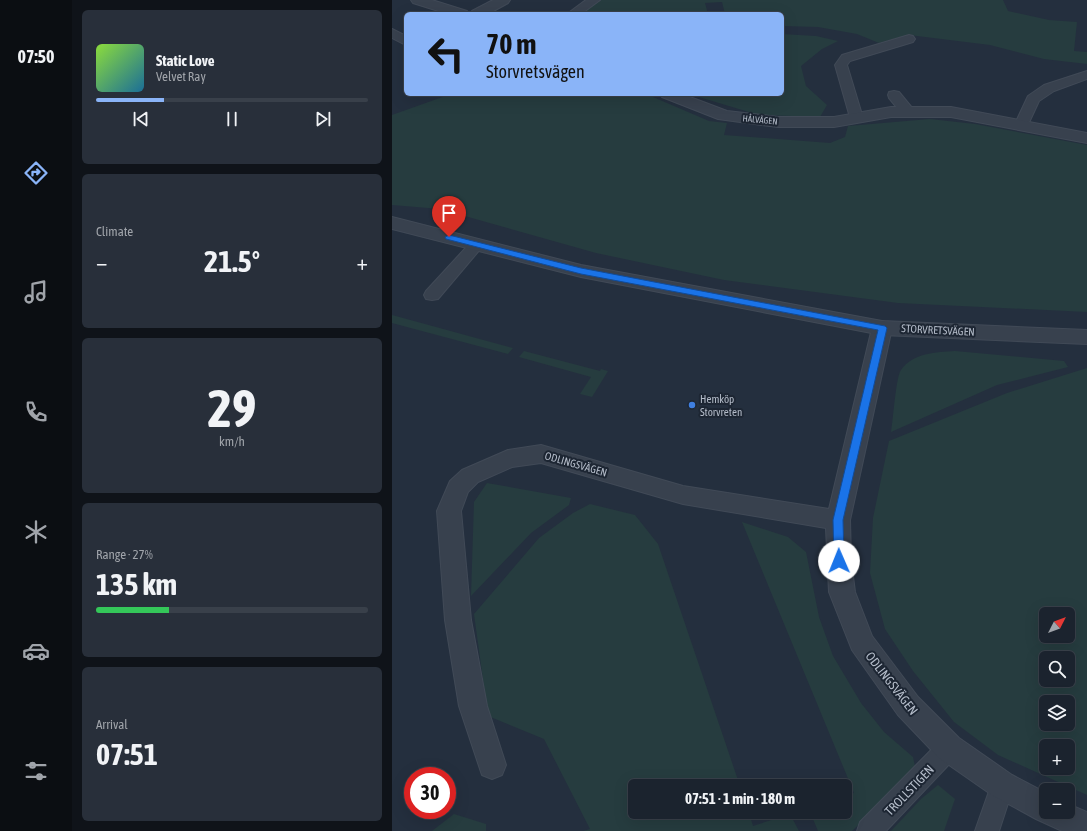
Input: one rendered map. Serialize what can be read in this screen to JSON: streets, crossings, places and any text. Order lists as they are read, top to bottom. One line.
{"streets":{"street":["HÅLVÄGEN","STORVRETSVÄGEN","ODLINGSVÄGEN"],"lane":["TROLLSTIGEN"]},"crossings":[["STORVRETSVÄGEN","ODLINGSVÄGEN"],["ODLINGSVÄGEN","TROLLSTIGEN"]],"places":["Hemköp Storvreten"],"north":"top right","page":{"tabs":"07:50","turn":["70 m","Storvretsvägen"],"song":["Static Love","Velvet Ray"],"tile":["Climate",["29","km/h"],["Range · 27%","135 km"],["Arrival","07:51"]],"heat":["−","21.5°","+"],"map_buttons":["+","−"],"limit":"30","trip":"07:51 · 1 min · 180 m"}}
